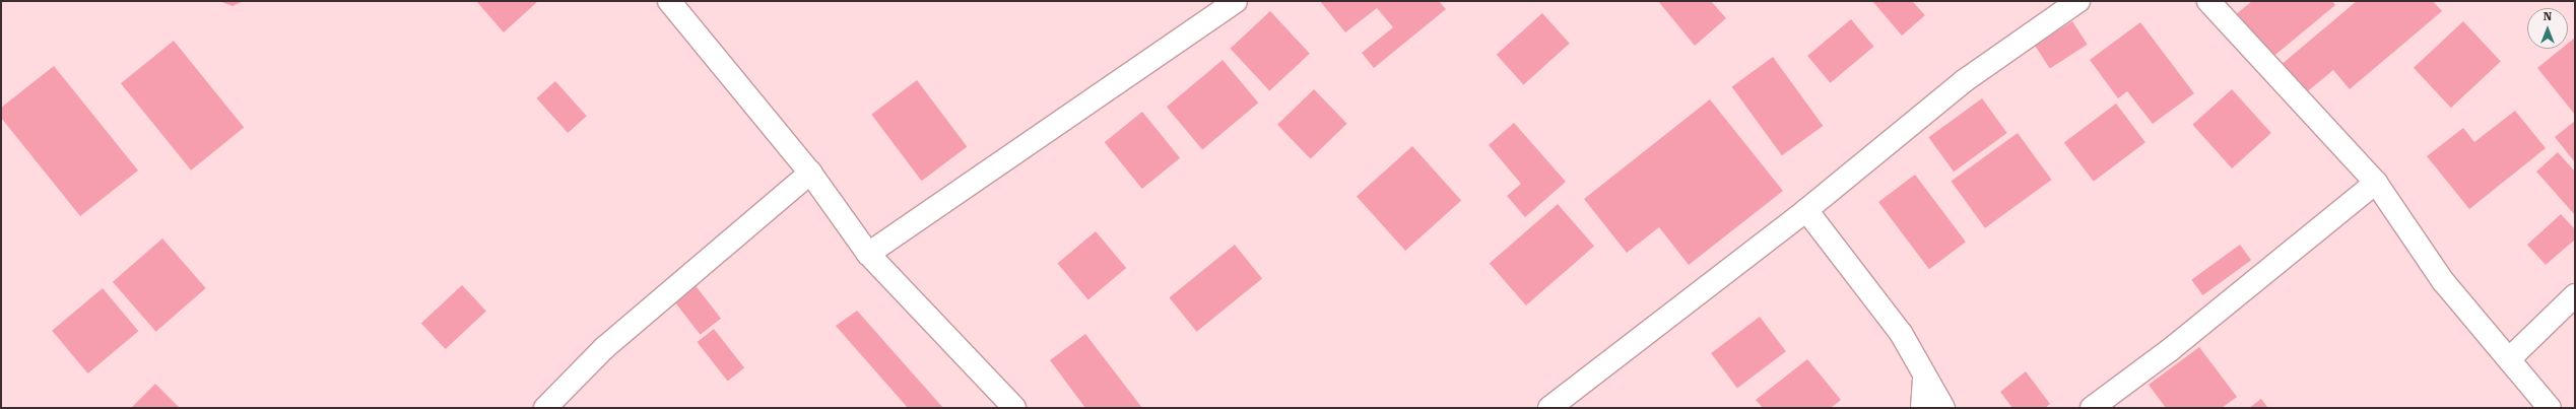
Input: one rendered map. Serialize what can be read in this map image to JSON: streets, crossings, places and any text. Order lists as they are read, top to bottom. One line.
{"north":"top"}
